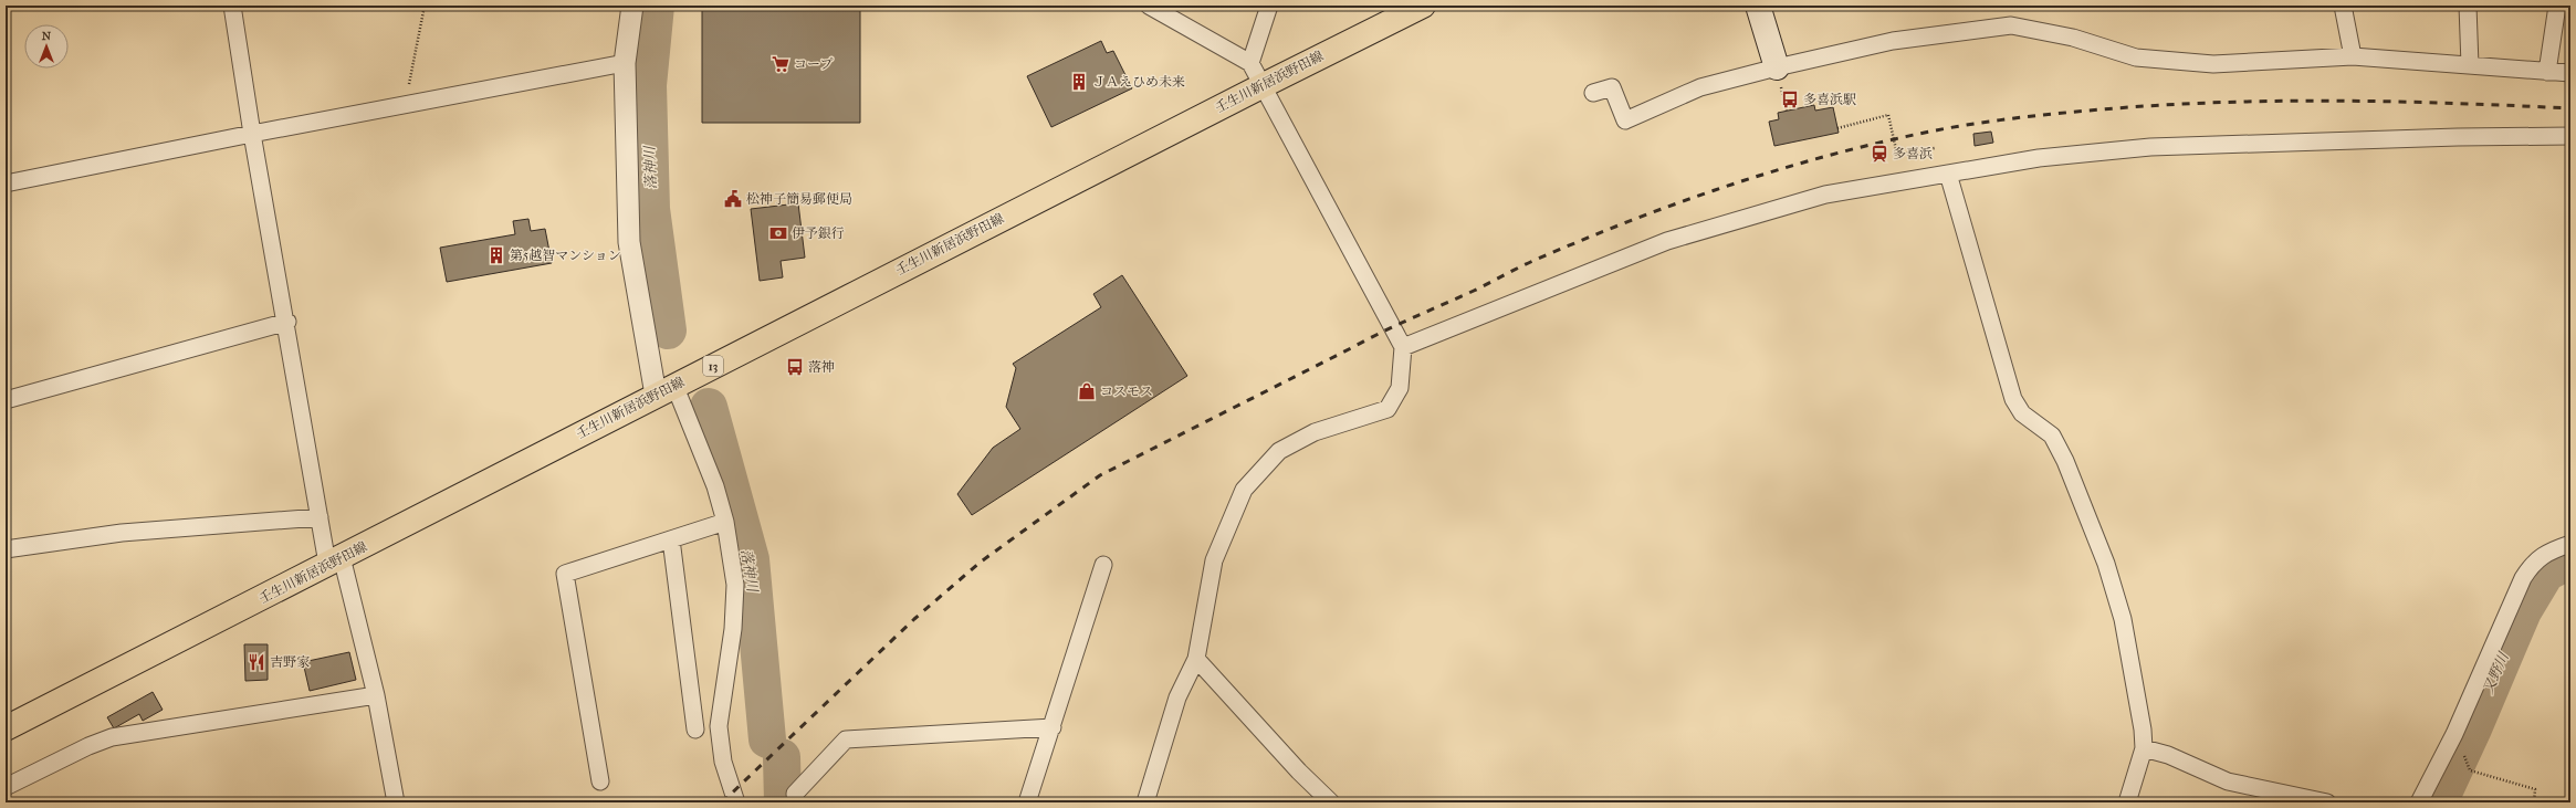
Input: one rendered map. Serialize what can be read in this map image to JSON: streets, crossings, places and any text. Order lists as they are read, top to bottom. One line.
{"streets":{"main road":["壬生川新居浜野田線","13"]},"water":["落神川","又野川"],"places":{"supermarket":["コープ"],"building":["ＪＡえひめ未来","第5越智マンション"],"bus stop":["多喜浜駅","落神"],"station":["多喜浜"],"public building":["松神子簡易郵便局"],"bank":["伊予銀行"],"shop":["コスモス"],"restaurant":["吉野家"]},"north":"top"}
